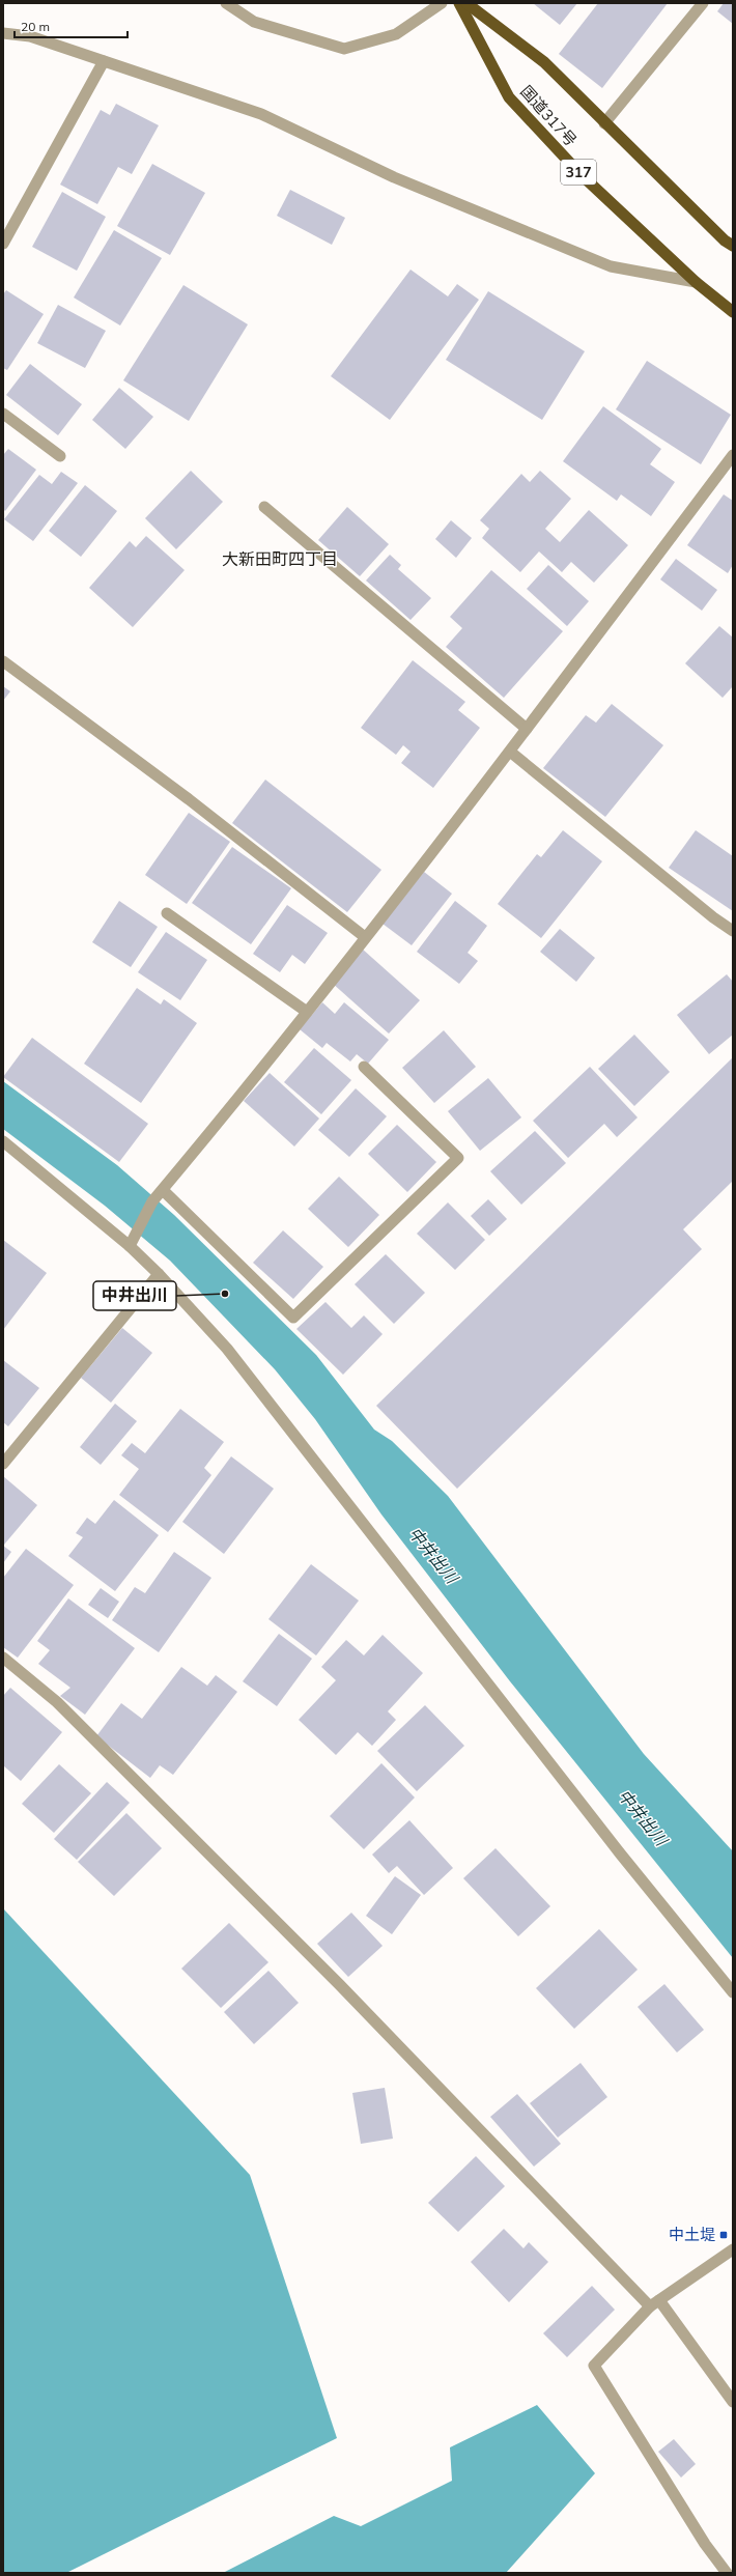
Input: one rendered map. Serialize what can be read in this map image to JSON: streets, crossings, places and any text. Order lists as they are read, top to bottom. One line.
{"streets":{"highway":["国道317号","317"]},"districts":["大新田町四丁目"],"water":["中井出川"],"places":{"other":["中井出川"],"transit":["中土堤"]},"scale_bar":"20 m"}
